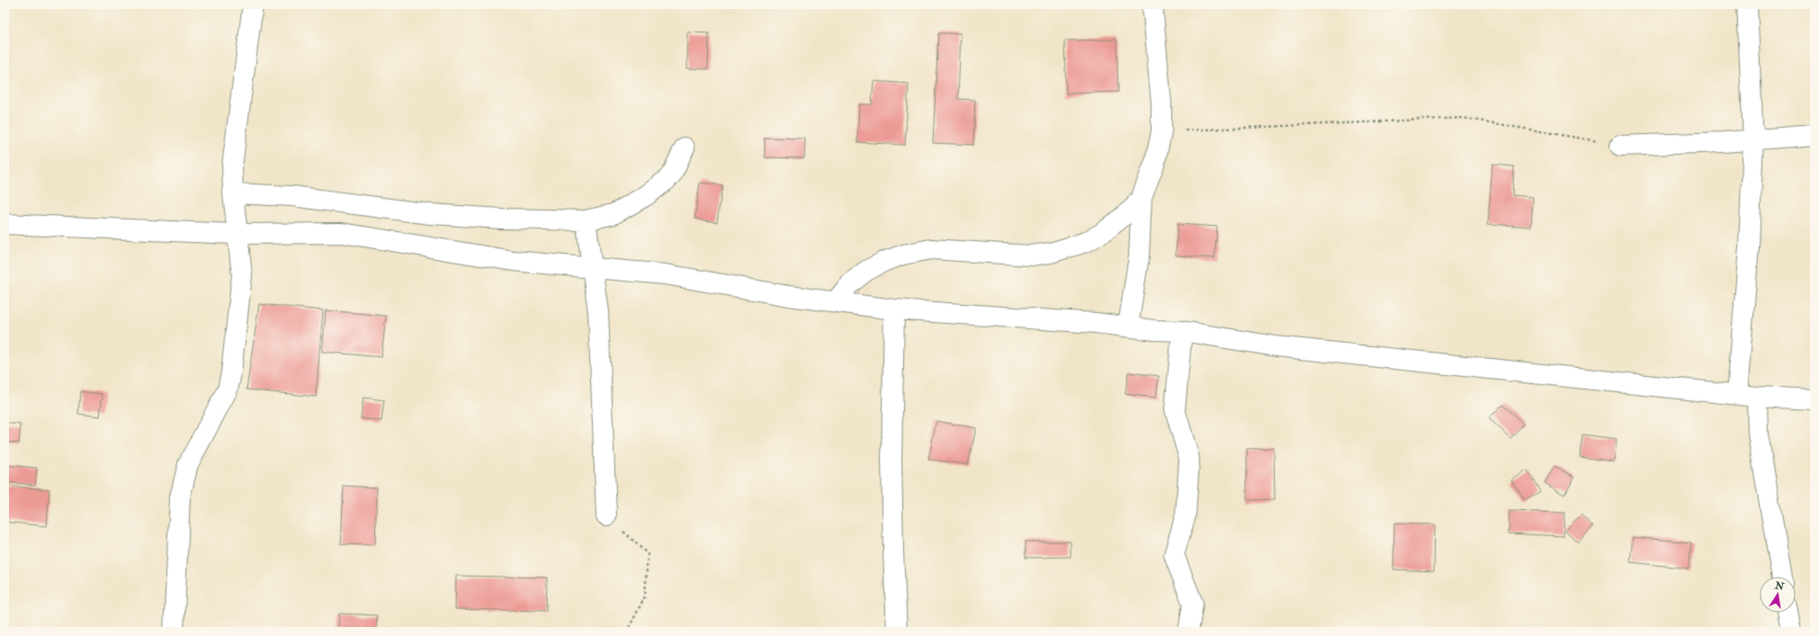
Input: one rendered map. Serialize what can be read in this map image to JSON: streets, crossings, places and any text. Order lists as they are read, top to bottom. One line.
{"north":"top"}
